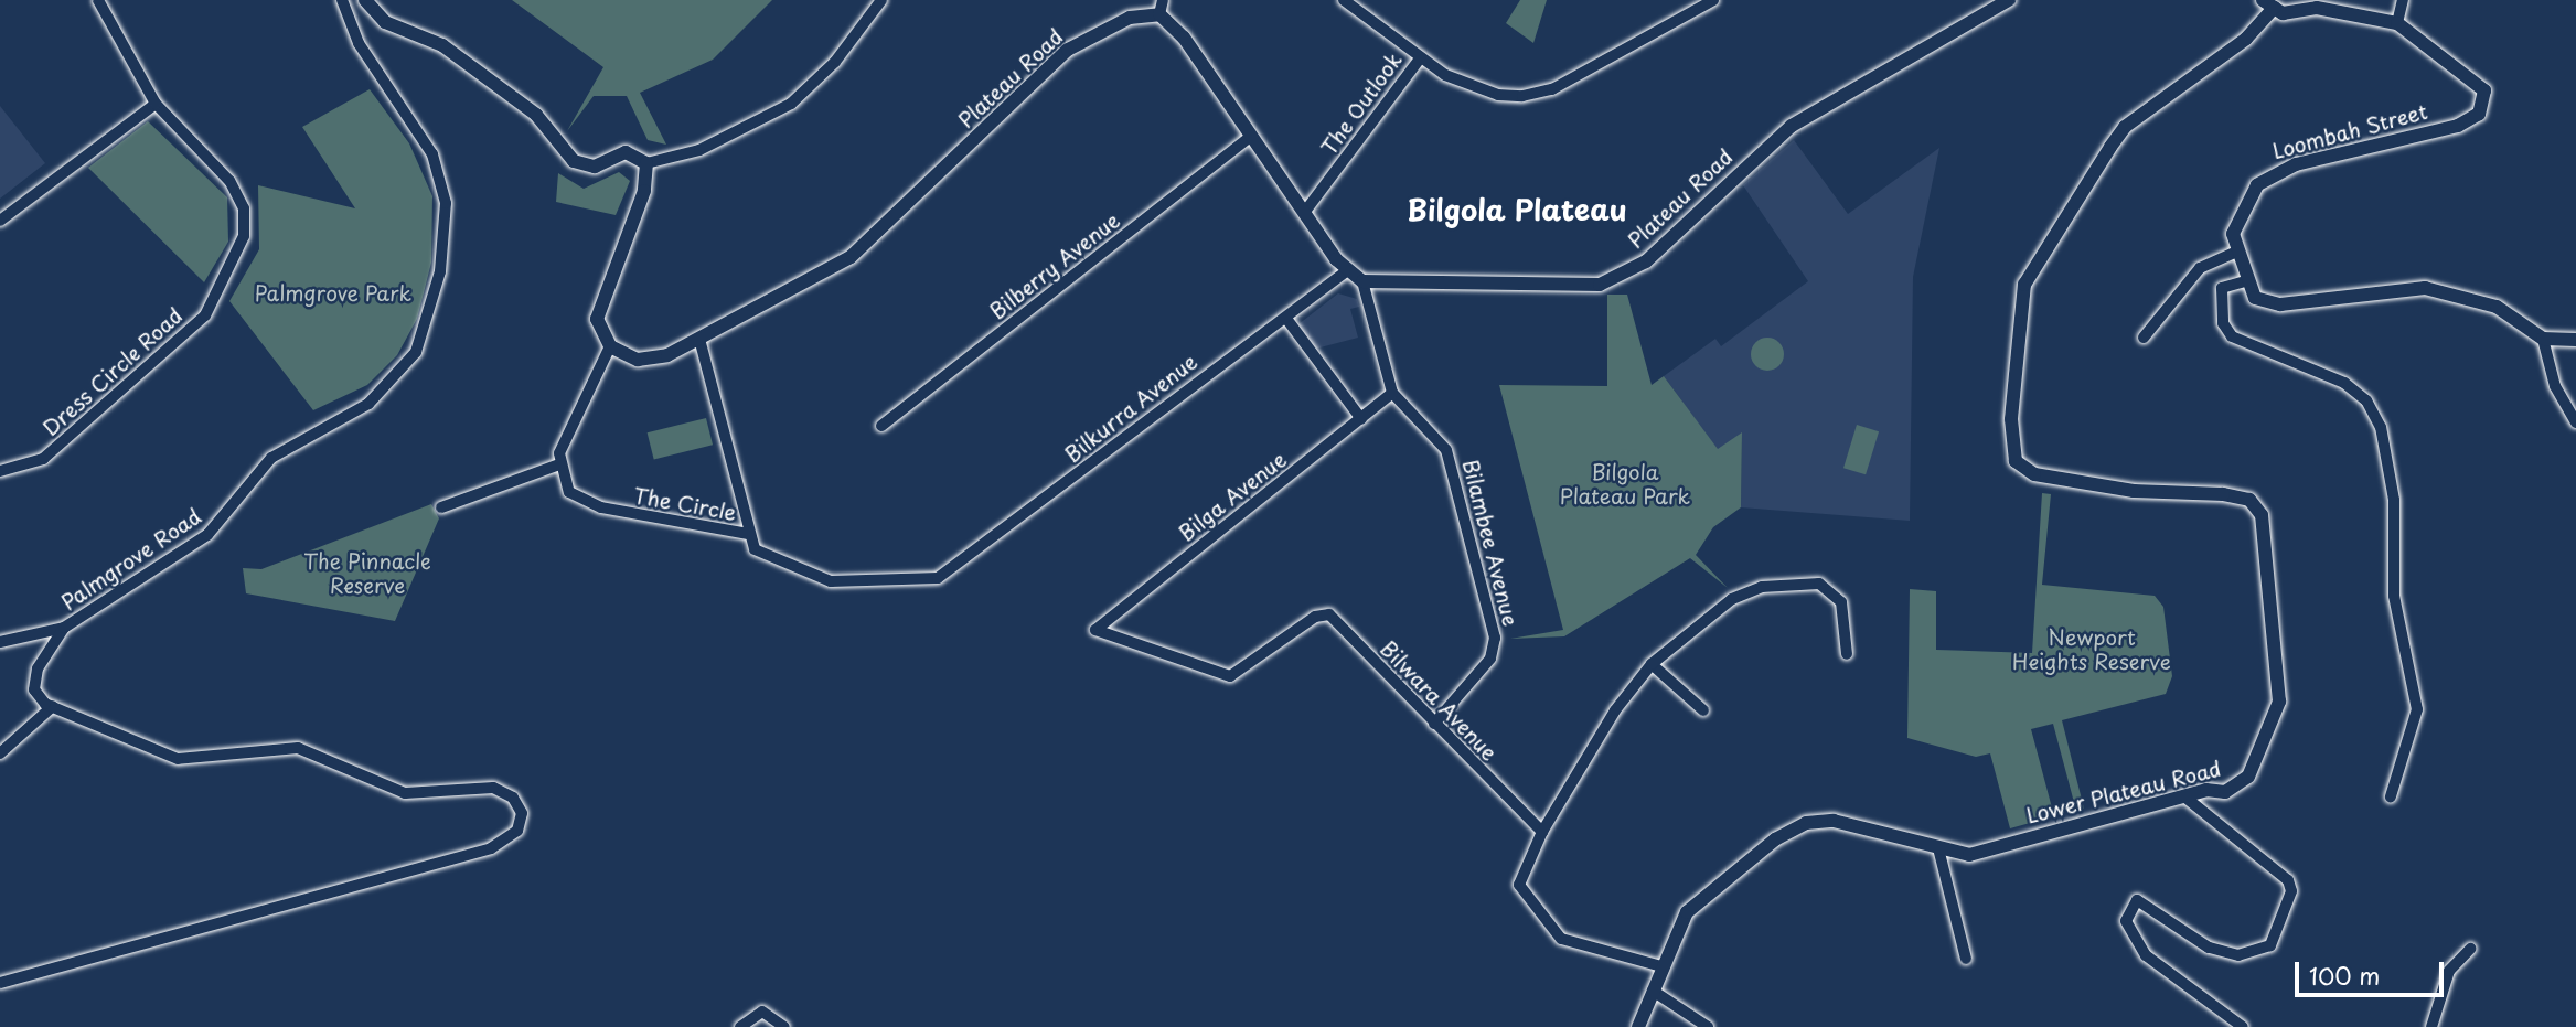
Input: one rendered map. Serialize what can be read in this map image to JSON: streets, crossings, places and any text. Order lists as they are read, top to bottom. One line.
{"streets":{"street":["Plateau Road","The Outlook","Loombah Street","Bilberry Avenue","Dress Circle Road","Bilkurra Avenue","Bilga Avenue","The Circle","Bilambee Avenue","Palmgrove Road","Bilwara Avenue","Lower Plateau Road"]},"crossings":[["Plateau Road","The Outlook"],["Plateau Road","Bilberry Avenue"],["Plateau Road","Bilkurra Avenue"],["Plateau Road","Bilambee Avenue"],["Loombah Street","Lower Plateau Road"],["Bilkurra Avenue","The Circle"],["Bilga Avenue","Bilambee Avenue"],["Bilga Avenue","Bilwara Avenue"],["Bilambee Avenue","Bilwara Avenue"]],"districts":["Bilgola Plateau"],"parks":["Palmgrove Park","Bilgola Plateau Park","The Pinnacle Reserve","Newport Heights Reserve"],"scale_bar":"100 m"}
